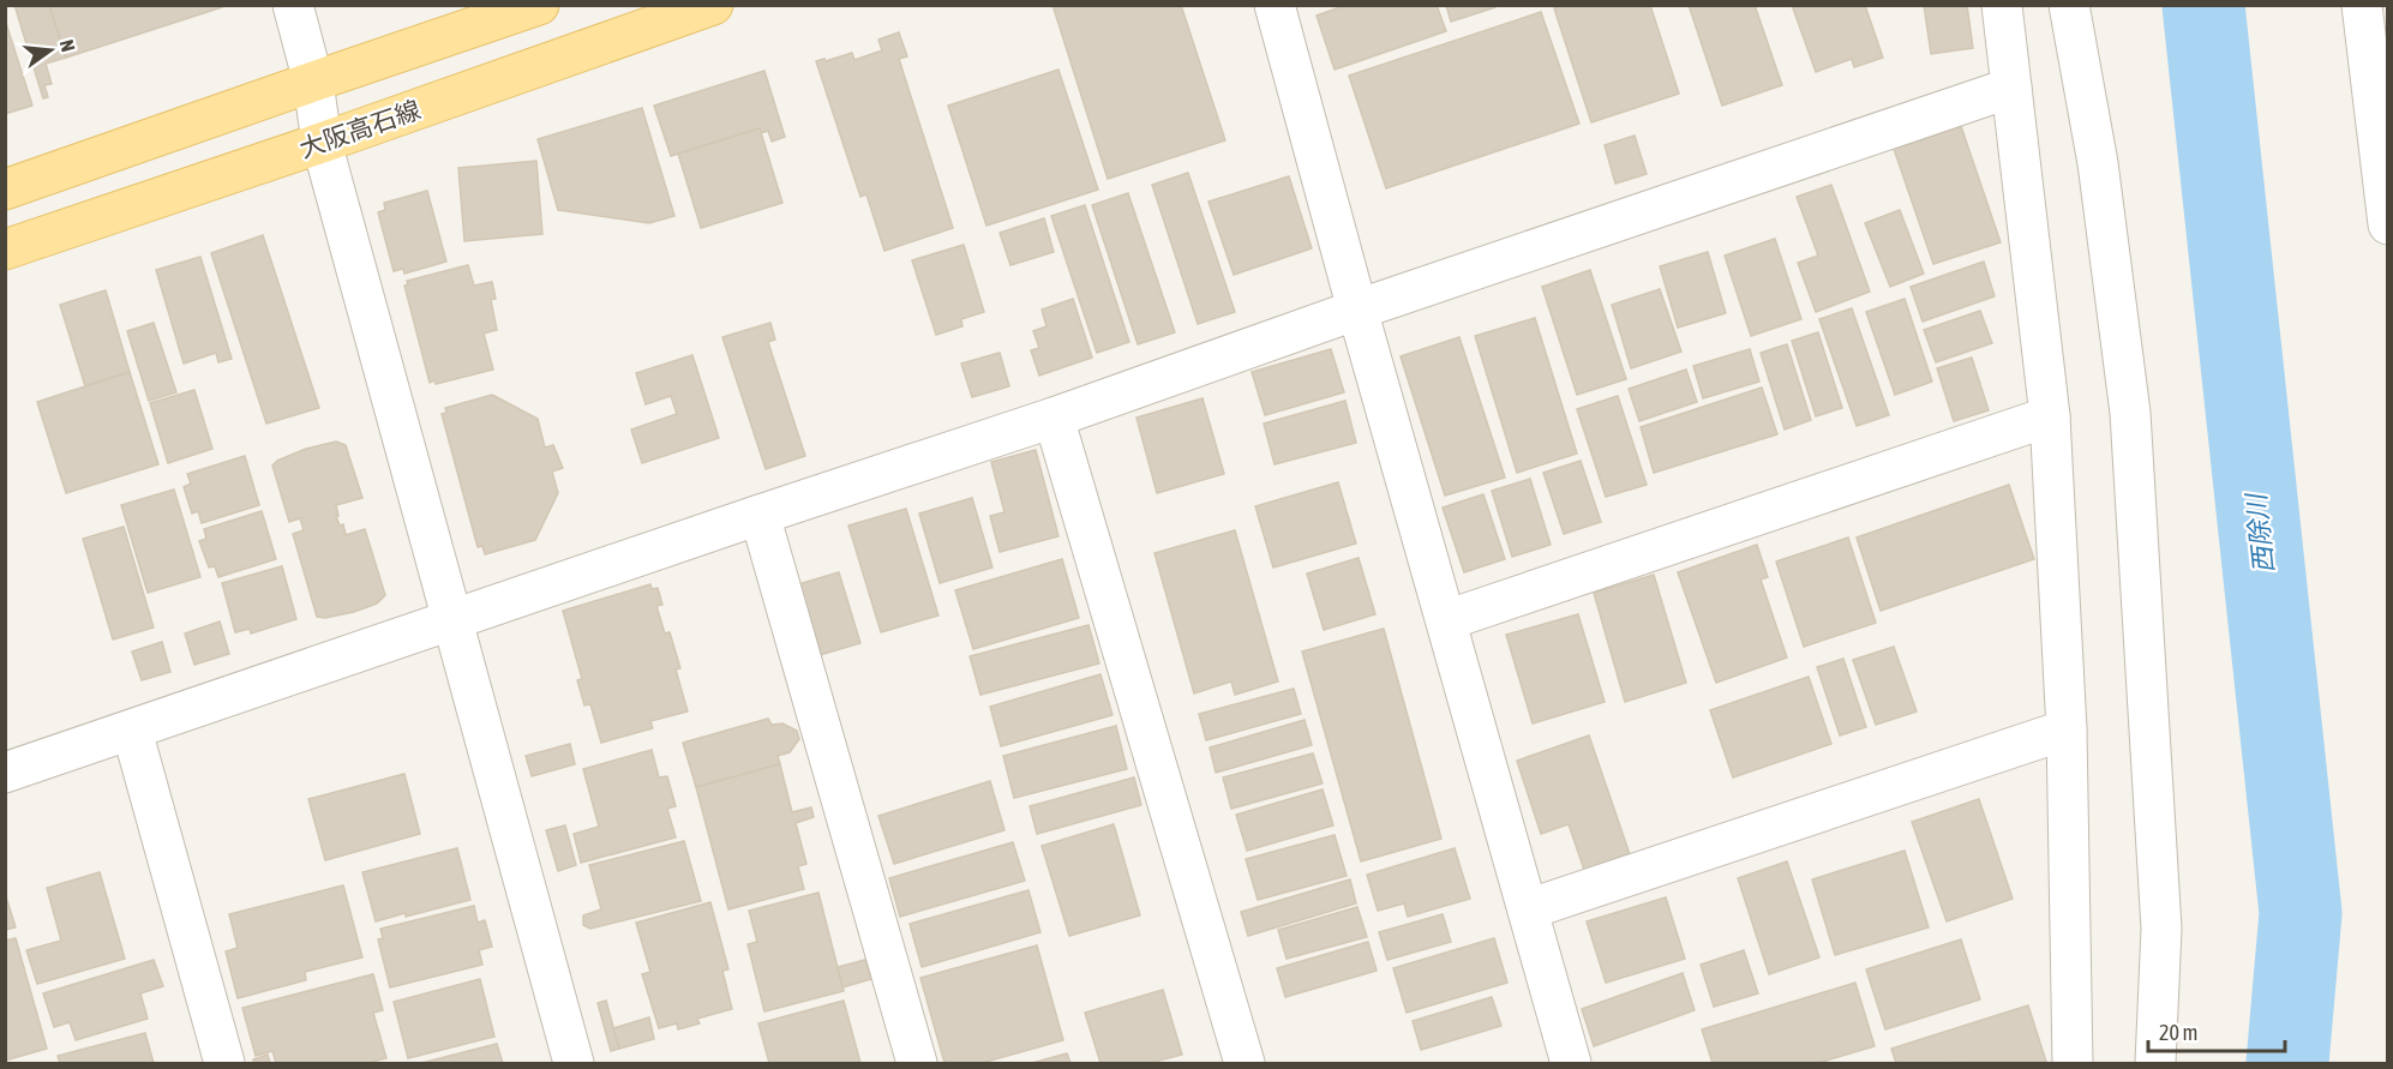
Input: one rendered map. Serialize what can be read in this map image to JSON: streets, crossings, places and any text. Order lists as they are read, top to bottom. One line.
{"streets":{"main road":["大阪高石線"]},"water":["西除川"],"scale_bar":"20 m","north":"right"}
